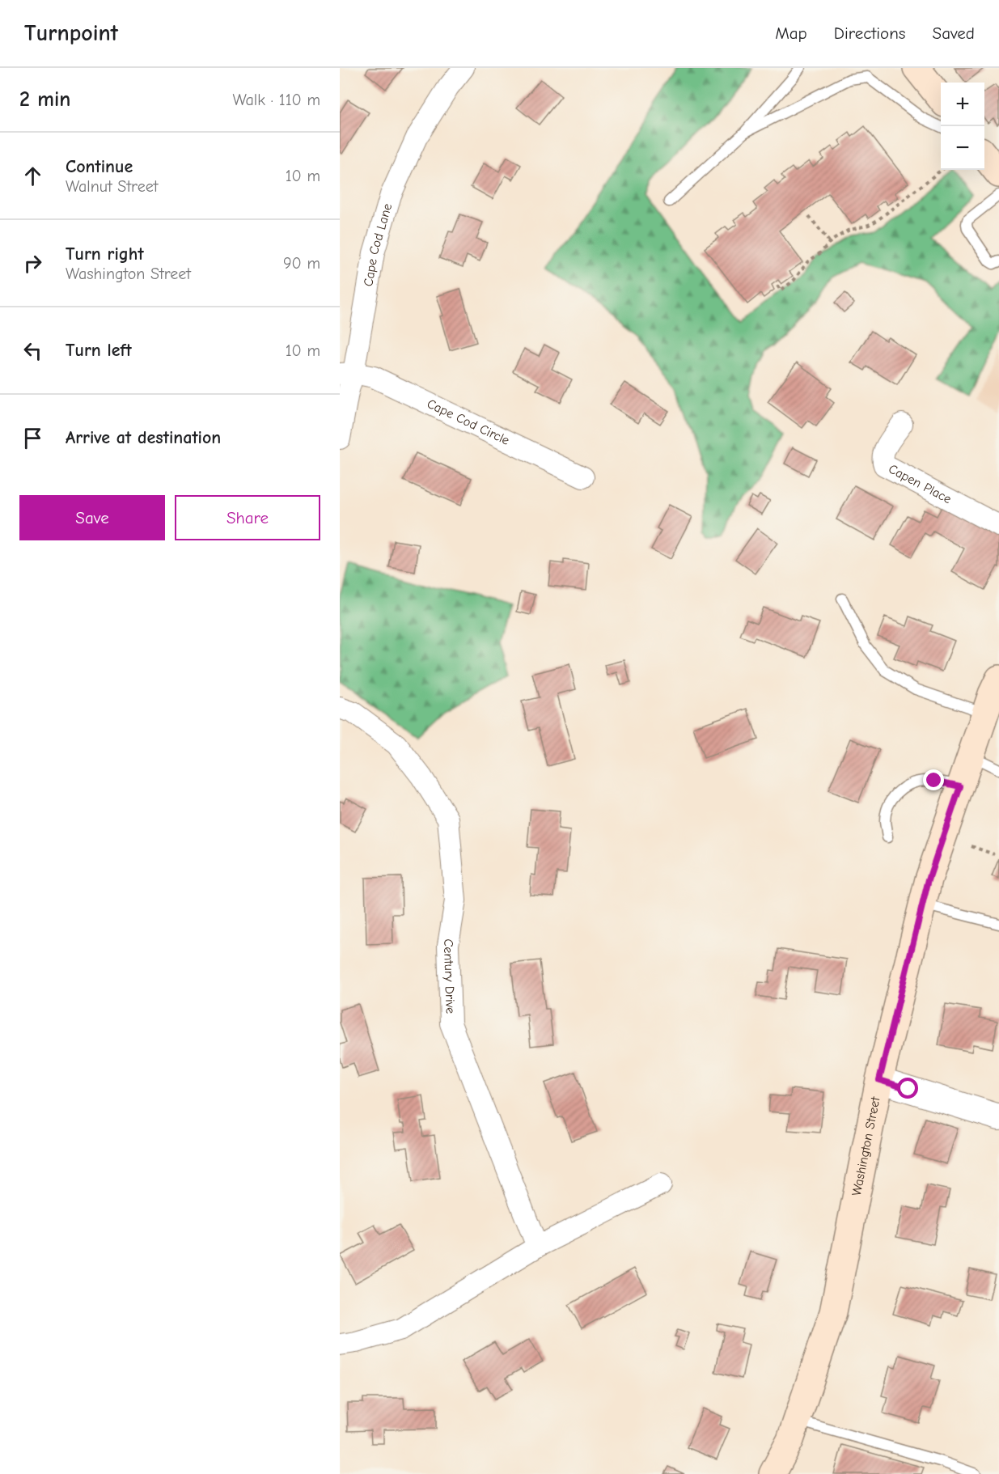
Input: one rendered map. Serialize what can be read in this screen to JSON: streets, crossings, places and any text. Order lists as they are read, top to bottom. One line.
{"streets":{"main road":["Washington Street"],"street":["Cape Cod Lane","Cape Cod Circle","Capen Place","Century Drive"]},"crossings":[["Cape Cod Lane","Cape Cod Circle"]],"page":{"header":"Turnpoint","nav":["Map","Directions","Saved"],"heading":["2 min","Walk · 110 m"],"map_buttons":["+","−"],"list":[["Continue","Walnut Street","10 m"],["Turn right","Washington Street","90 m"],["Turn left","10 m"],"Arrive at destination"],"buttons":["Save","Share"]}}
